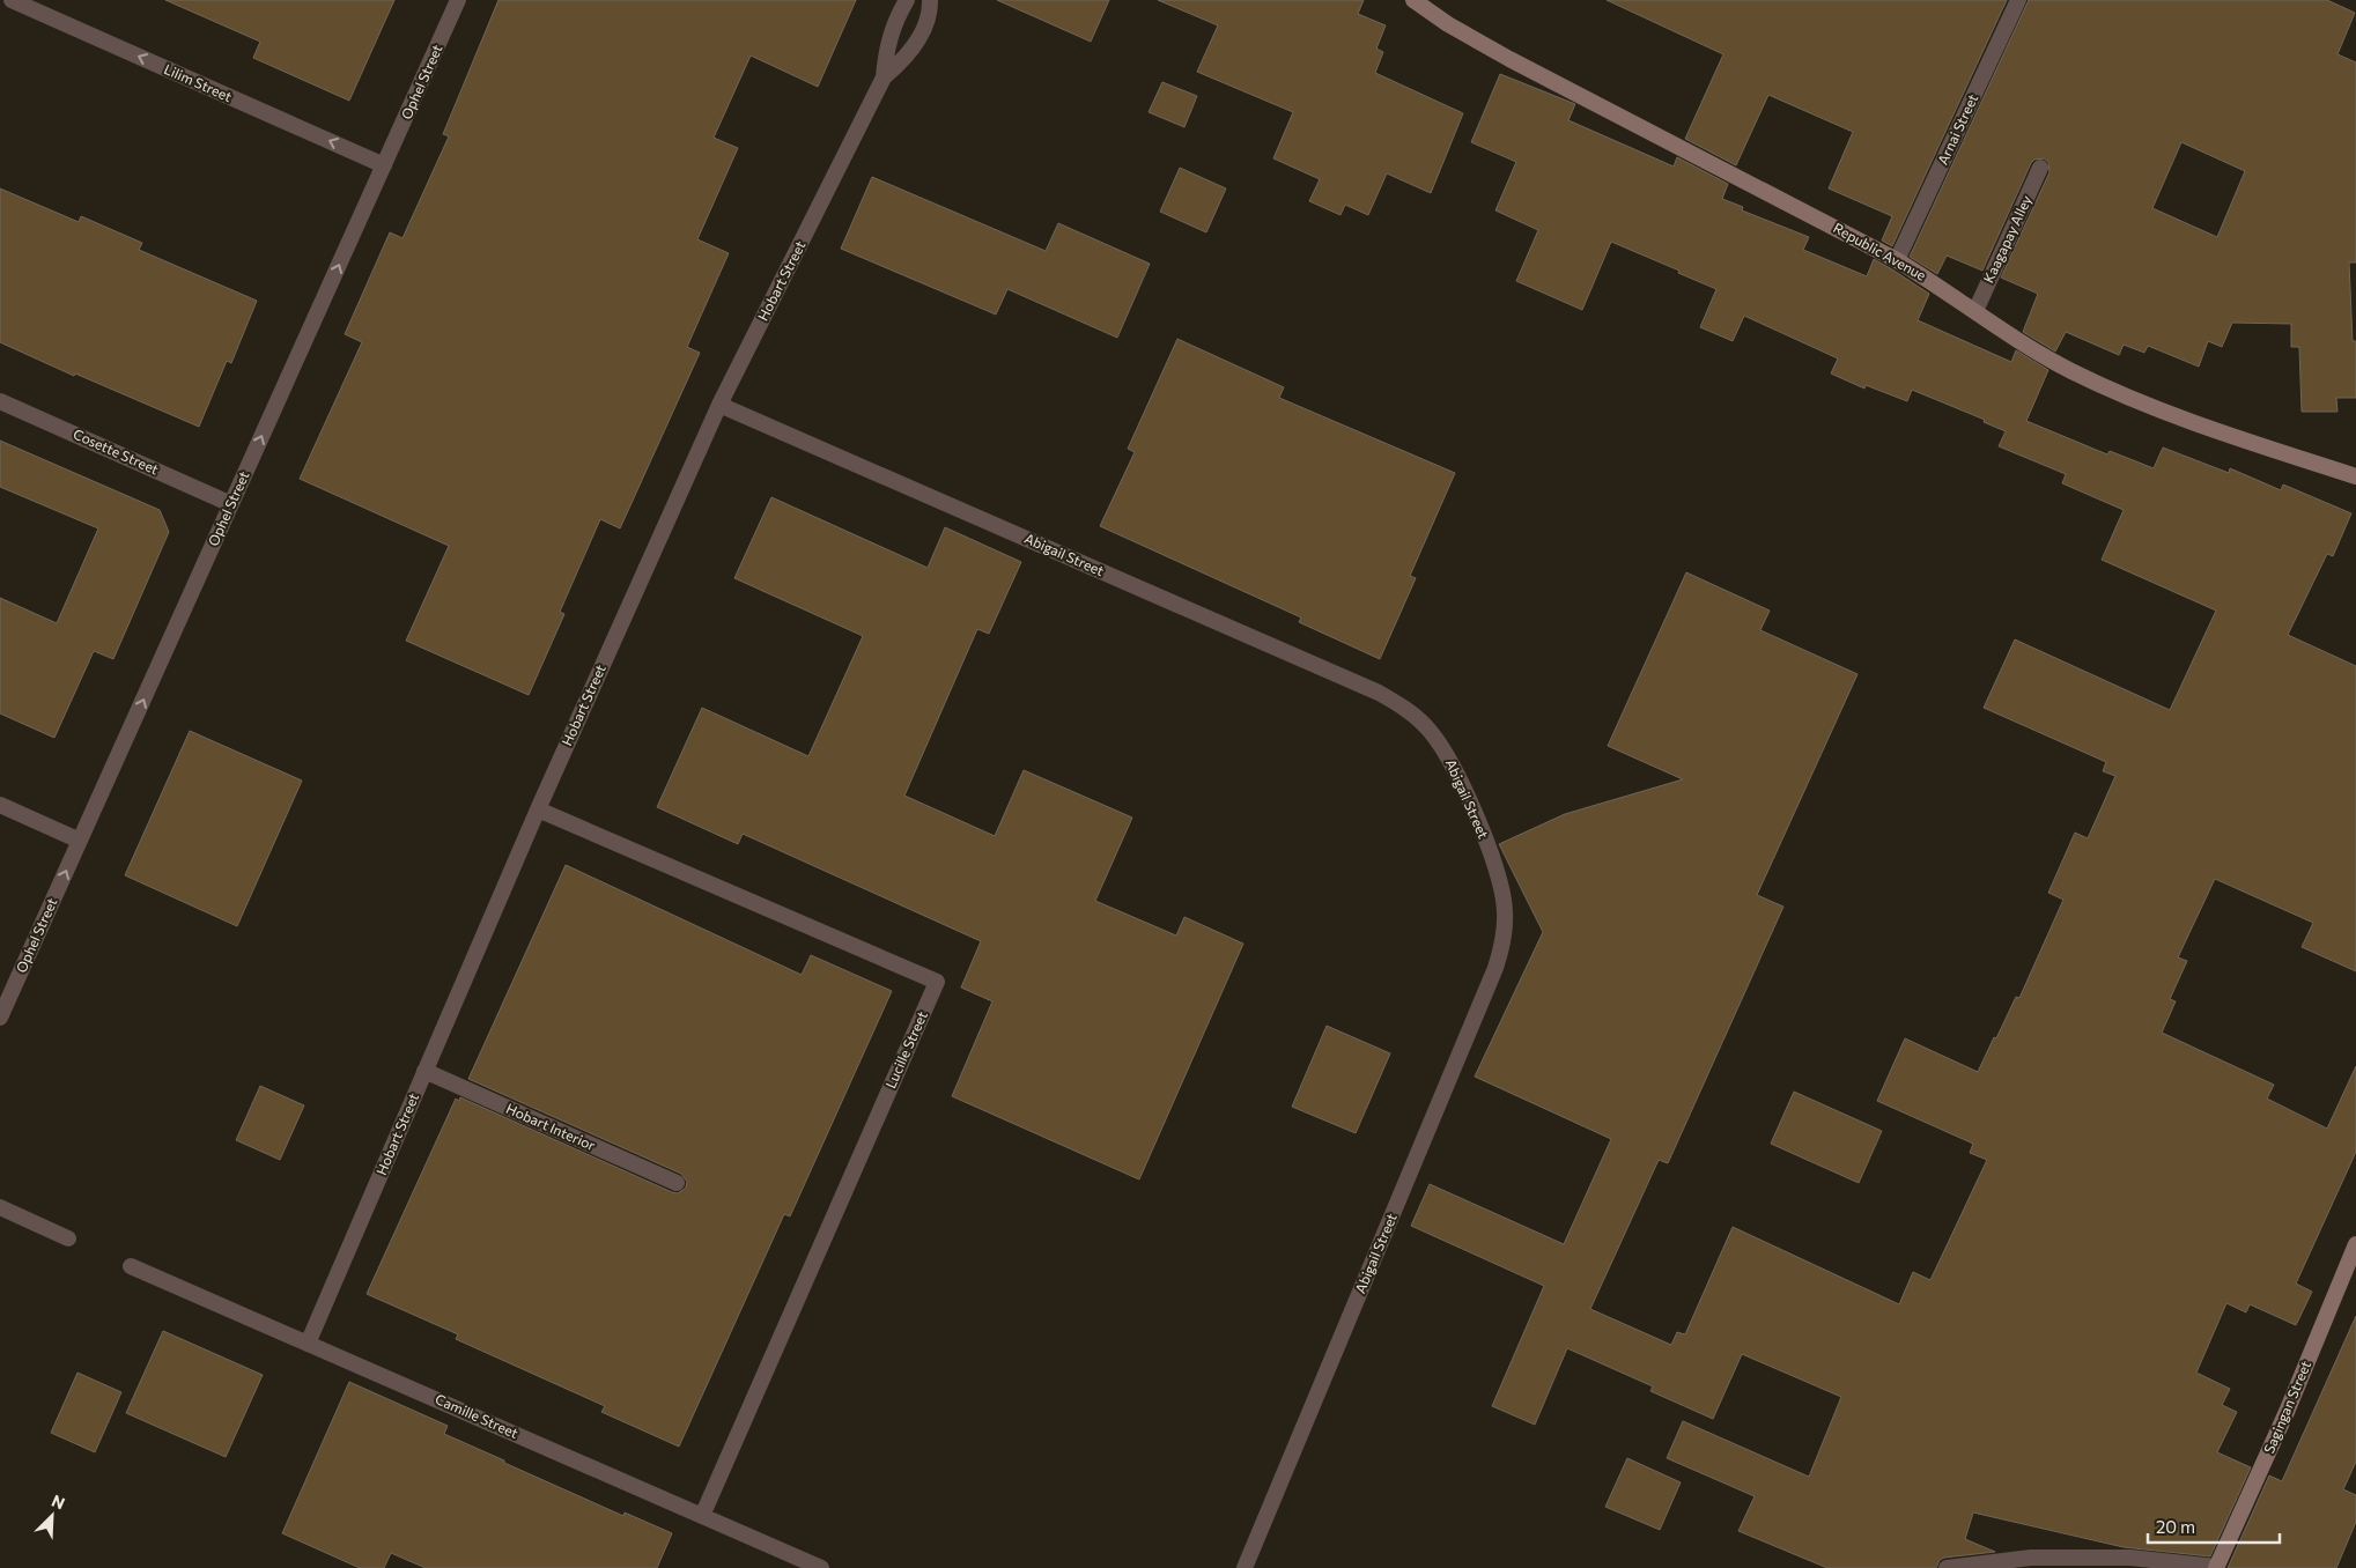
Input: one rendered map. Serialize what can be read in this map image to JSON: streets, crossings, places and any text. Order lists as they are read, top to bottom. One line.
{"streets":{"main road":["Republic Avenue","Sagingan Street"],"street":["Ophel Street","Lilim Street","Arnai Street","Kaagapay Alley","Hobart Street","Cosette Street","Abigail Street","Lucille Street","Hobart Interior","Camille Street"]},"crossings":[["Ophel Street","Lilim Street"],["Ophel Street","Cosette Street"],["Arnai Street","Republic Avenue"],["Kaagapay Alley","Republic Avenue"],["Hobart Street","Abigail Street"],["Hobart Street","Lucille Street"],["Hobart Street","Hobart Interior"],["Hobart Street","Camille Street"],["Lucille Street","Camille Street"]],"one_way":["Ophel Street","Lilim Street"],"scale_bar":"20 m","north":"top right"}
